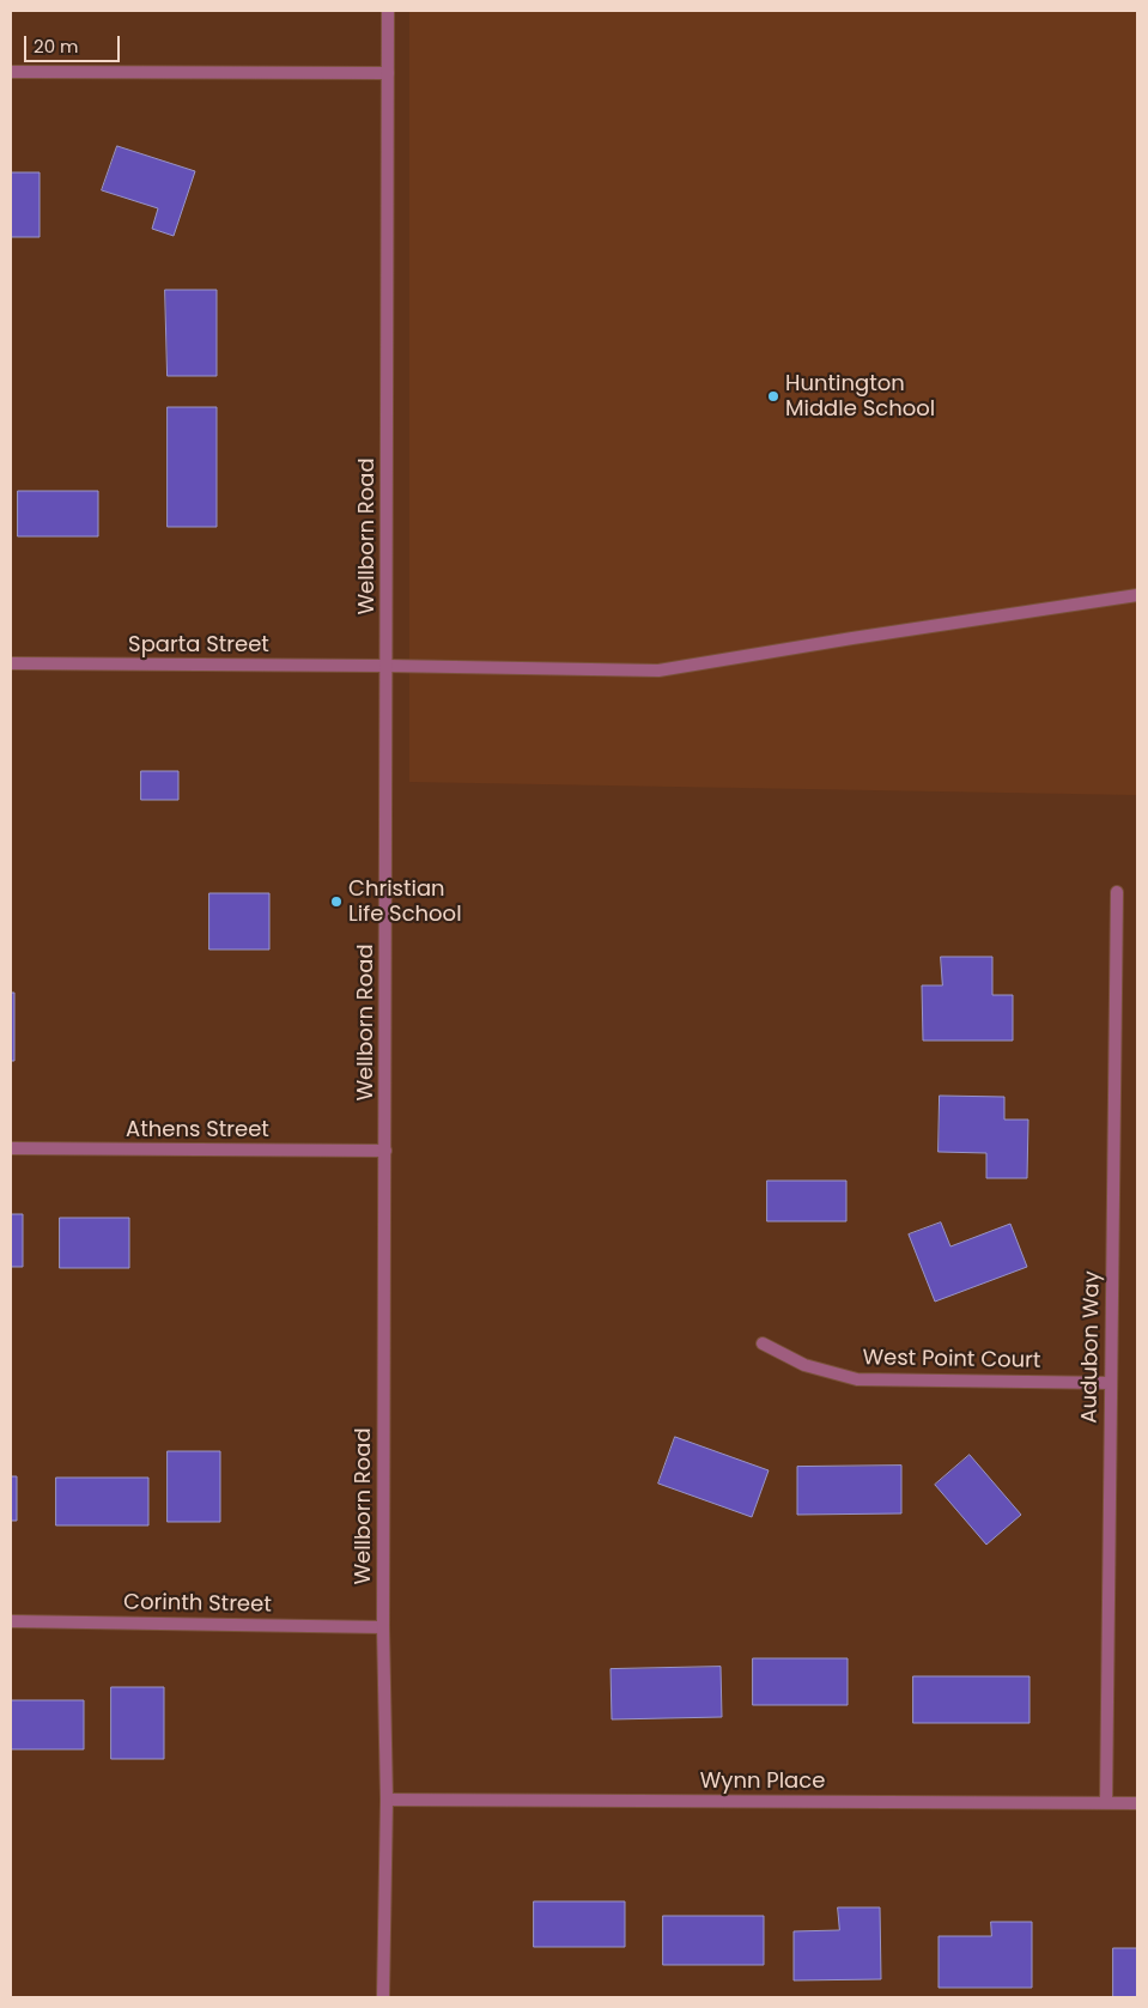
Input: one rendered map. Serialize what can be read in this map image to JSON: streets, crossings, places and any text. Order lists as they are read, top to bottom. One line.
{"streets":{"street":["Wellborn Road","Sparta Street","Athens Street","Audubon Way","West Point Court","Corinth Street","Wynn Place"]},"crossings":[["Wellborn Road","Sparta Street"],["Wellborn Road","Athens Street"],["Wellborn Road","Corinth Street"],["Wellborn Road","Wynn Place"],["Audubon Way","West Point Court"],["Audubon Way","Wynn Place"]],"places":["Huntington Middle School","Christian Life School"],"scale_bar":"20 m"}
